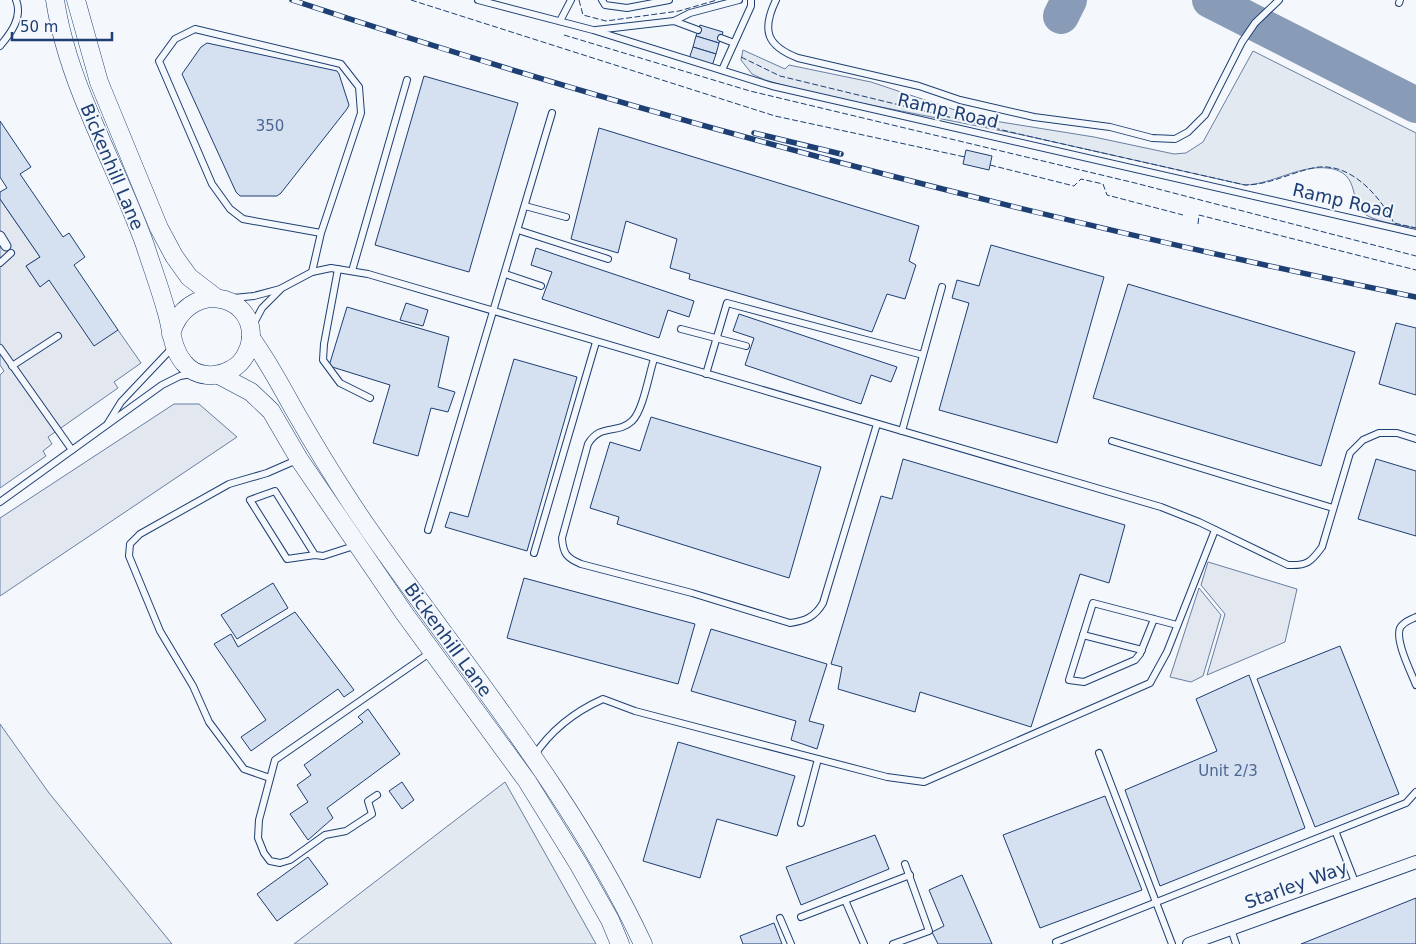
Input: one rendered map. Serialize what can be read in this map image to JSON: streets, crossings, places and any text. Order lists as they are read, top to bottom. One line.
{"streets":{"main road":["Bickenhill Lane"],"street":["Starley Way"],"lane":["Ramp Road"]},"house_numbers":["350","Unit 2/3"],"scale_bar":"50 m"}
